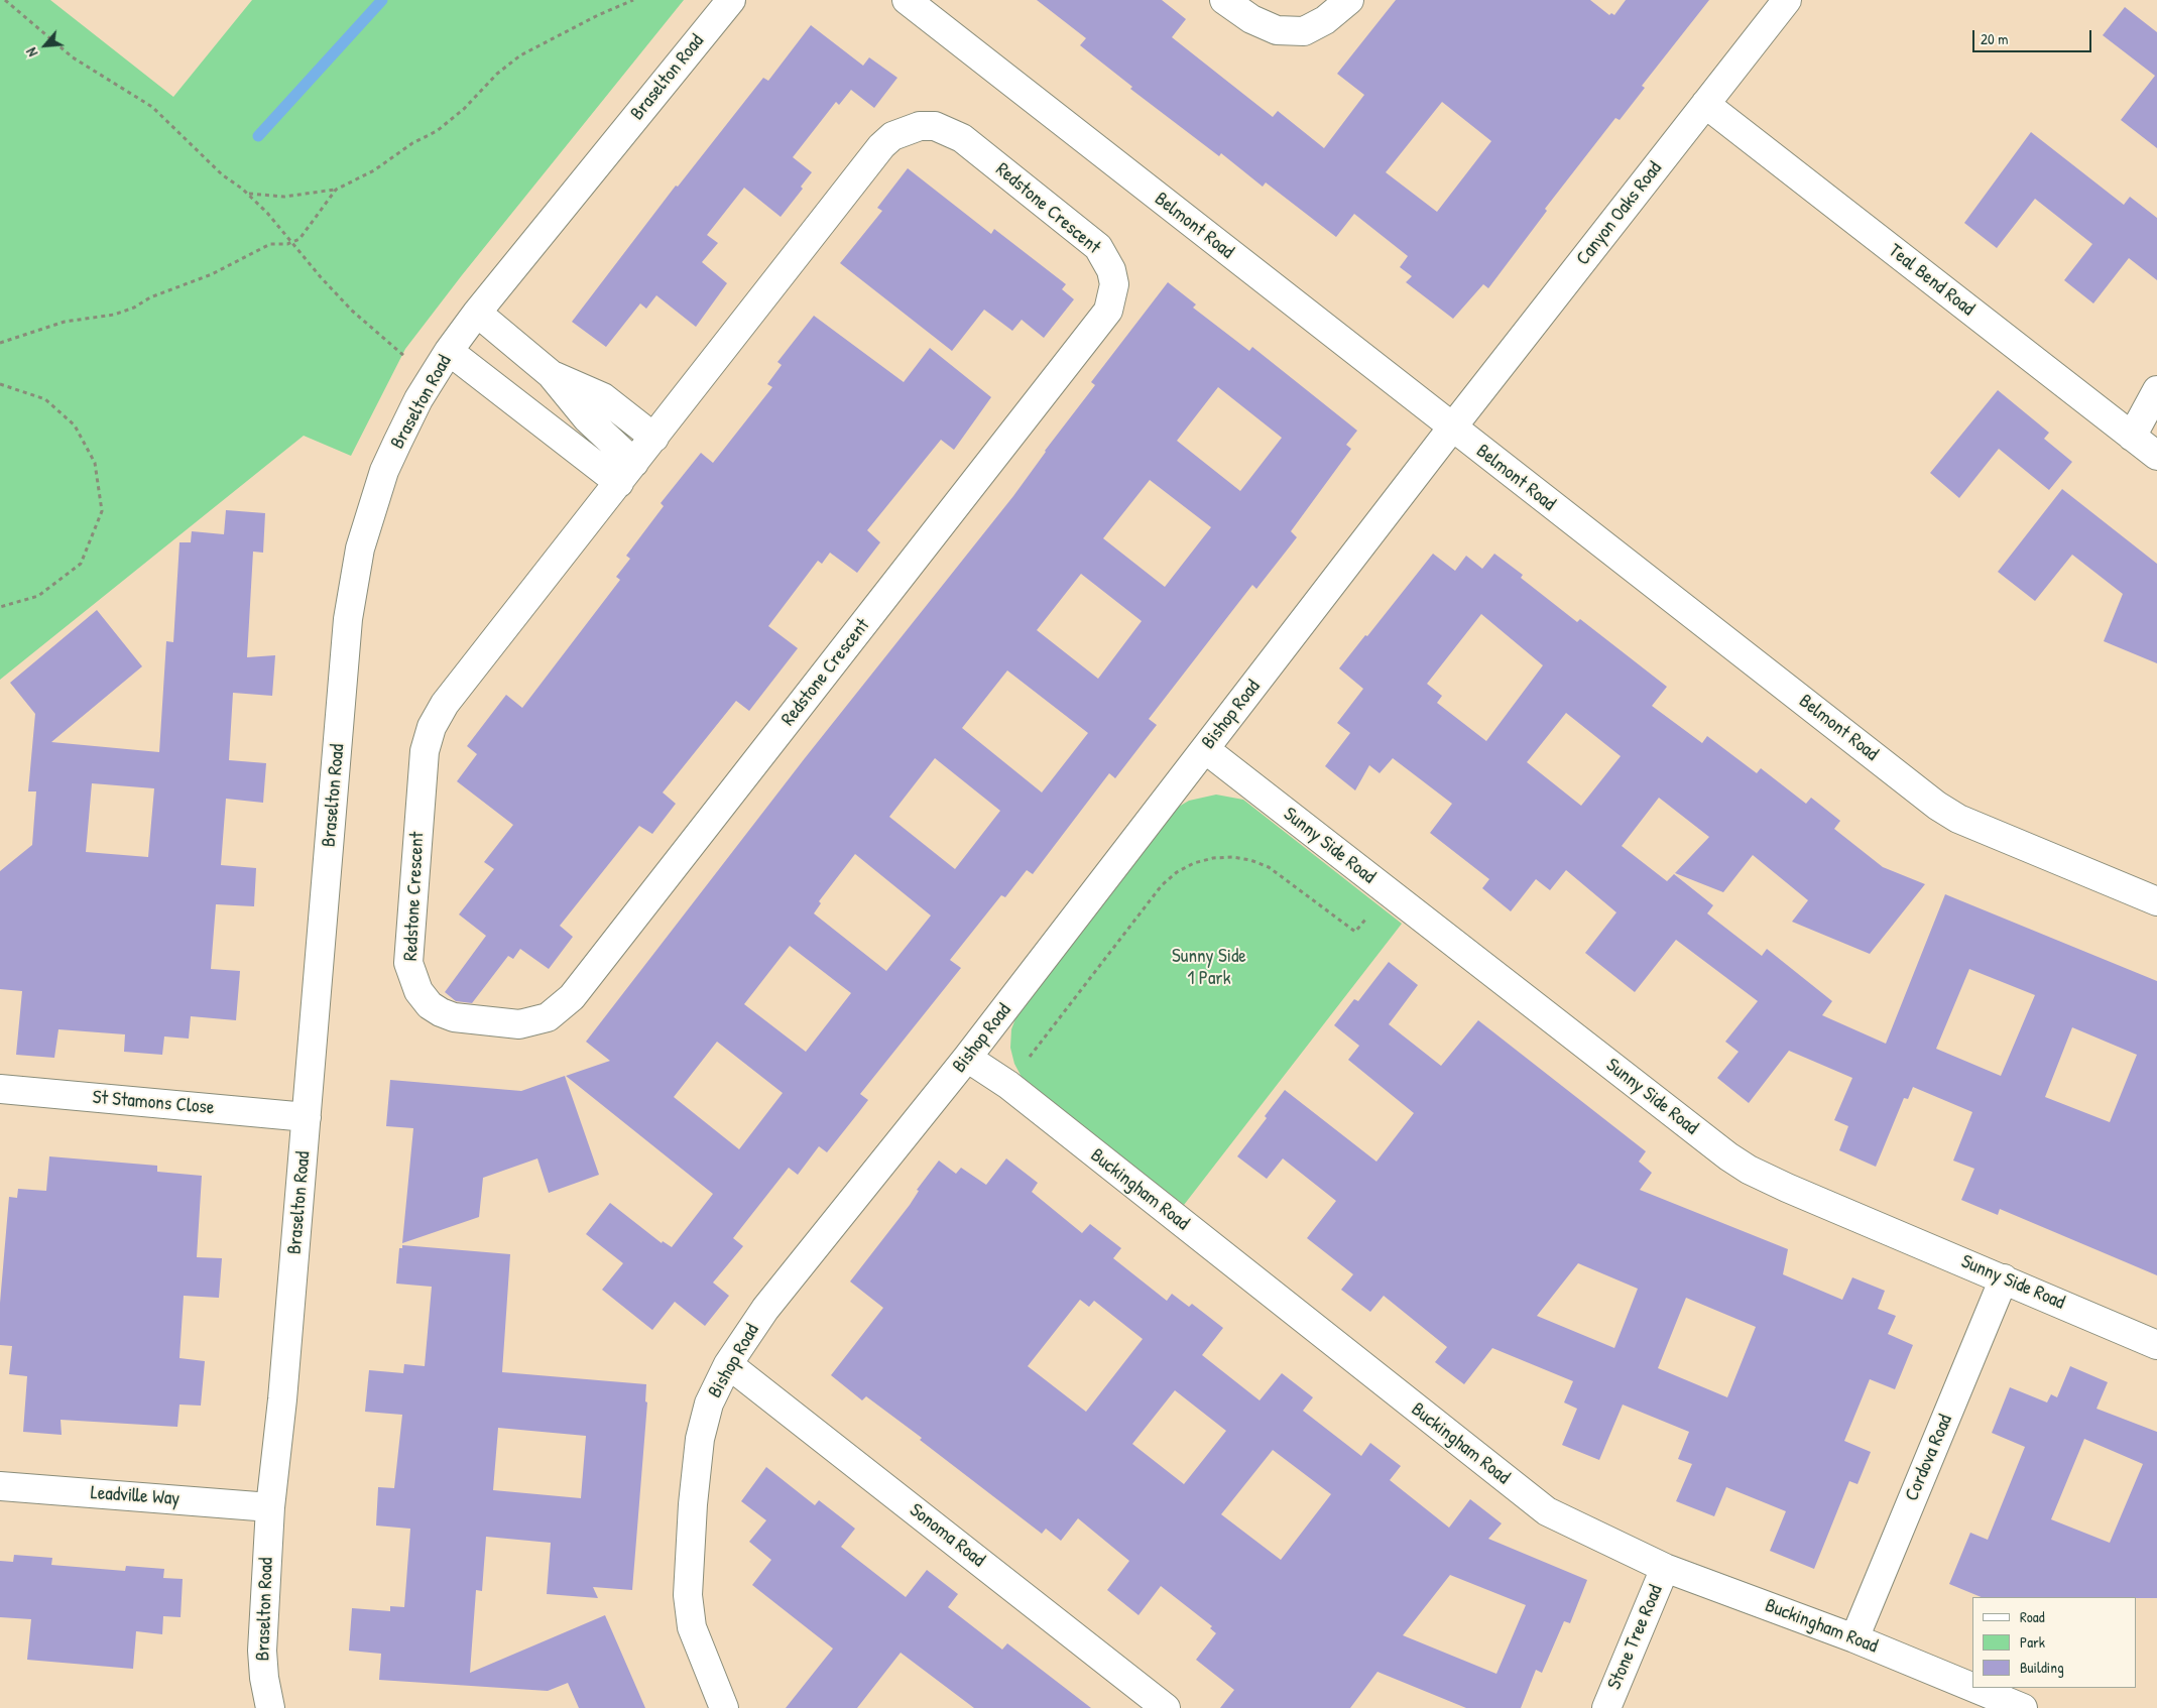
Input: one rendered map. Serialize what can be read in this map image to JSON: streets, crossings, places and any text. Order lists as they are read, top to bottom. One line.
{"streets":{"street":["Braselton Road","Redstone Crescent","Canyon Oaks Road","Belmont Road","Teal Bend Road","Bishop Road","Sunny Side Road","St Stamons Close","Buckingham Road","Cordova Road","Leadville Way","Sonoma Road","Stone Tree Road"]},"crossings":[["Braselton Road","St Stamons Close"],["Braselton Road","Leadville Way"],["Canyon Oaks Road","Belmont Road"],["Canyon Oaks Road","Teal Bend Road"],["Canyon Oaks Road","Bishop Road"],["Belmont Road","Bishop Road"],["Bishop Road","Sunny Side Road"],["Bishop Road","Buckingham Road"],["Bishop Road","Sonoma Road"],["Sunny Side Road","Cordova Road"],["Buckingham Road","Cordova Road"],["Buckingham Road","Stone Tree Road"]],"parks":["Sunny Side 1 Park"],"legend":["Road","Park","Building"],"scale_bar":"20 m","north":"bottom left"}
